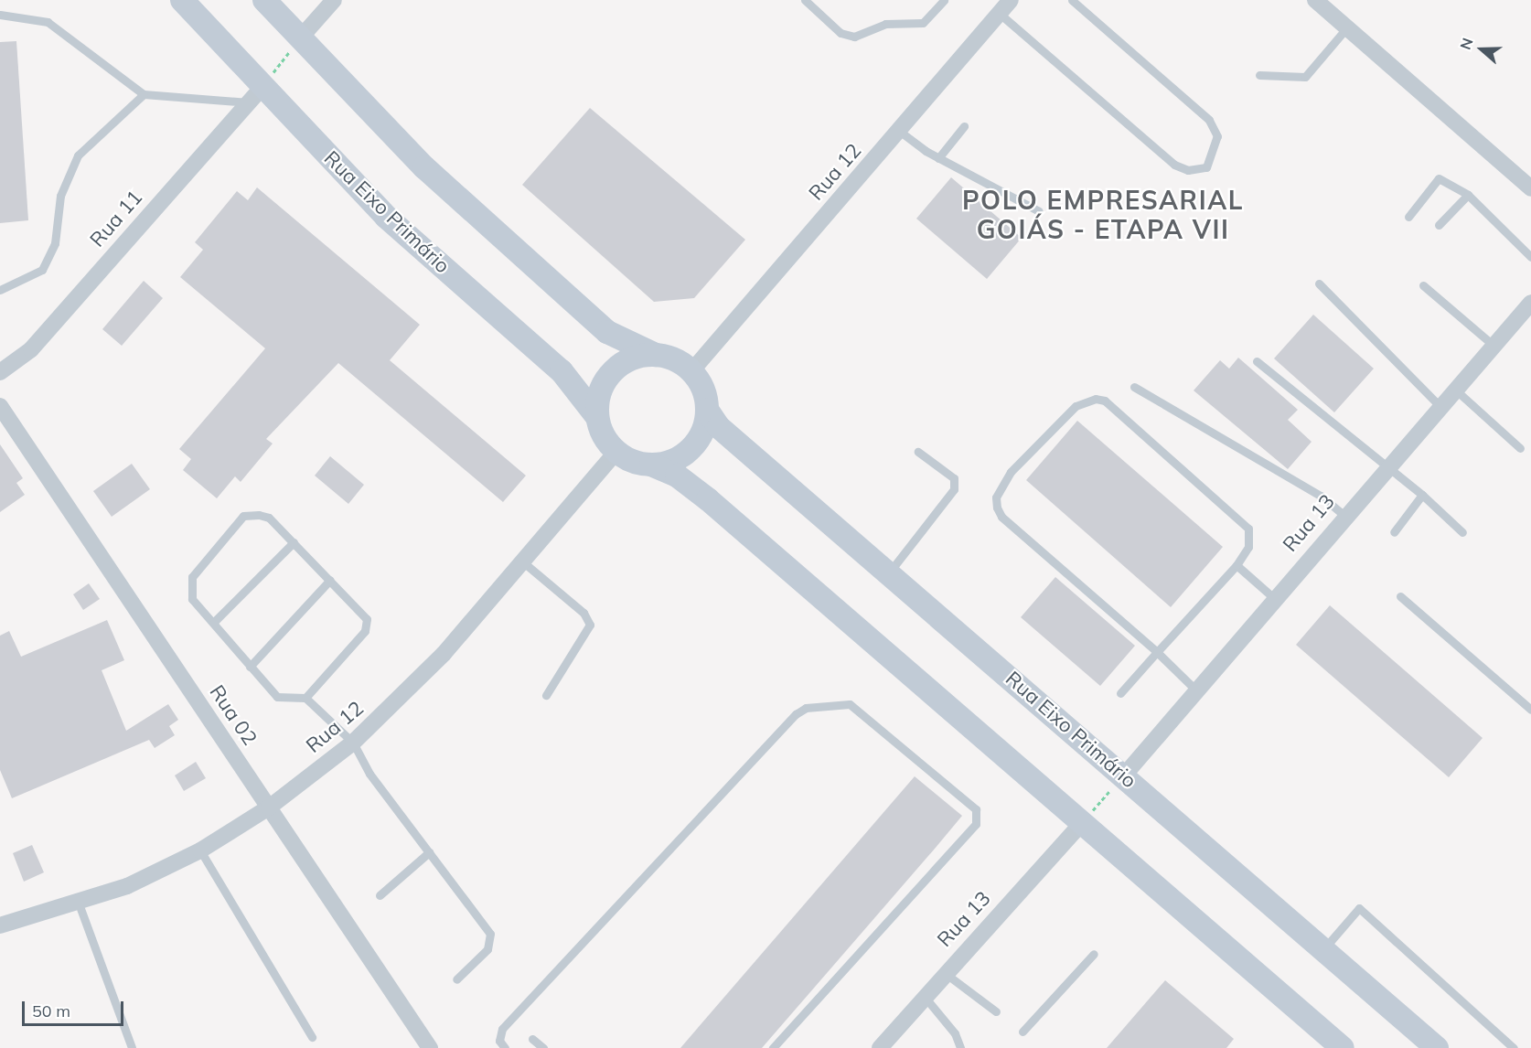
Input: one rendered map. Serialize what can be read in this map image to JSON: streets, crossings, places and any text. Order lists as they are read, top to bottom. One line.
{"streets":{"street":["Rua 12","Rua Eixo Primário","Rua 11","Rua 13","Rua 02"]},"crossings":[["Rua 12","Rua Eixo Primário"],["Rua 12","Rua 02"],["Rua Eixo Primário","Rua 11"],["Rua Eixo Primário","Rua 13"]],"districts":["POLO EMPRESARIAL GOIÁS - ETAPA VII"],"scale_bar":"50 m","north":"left"}
